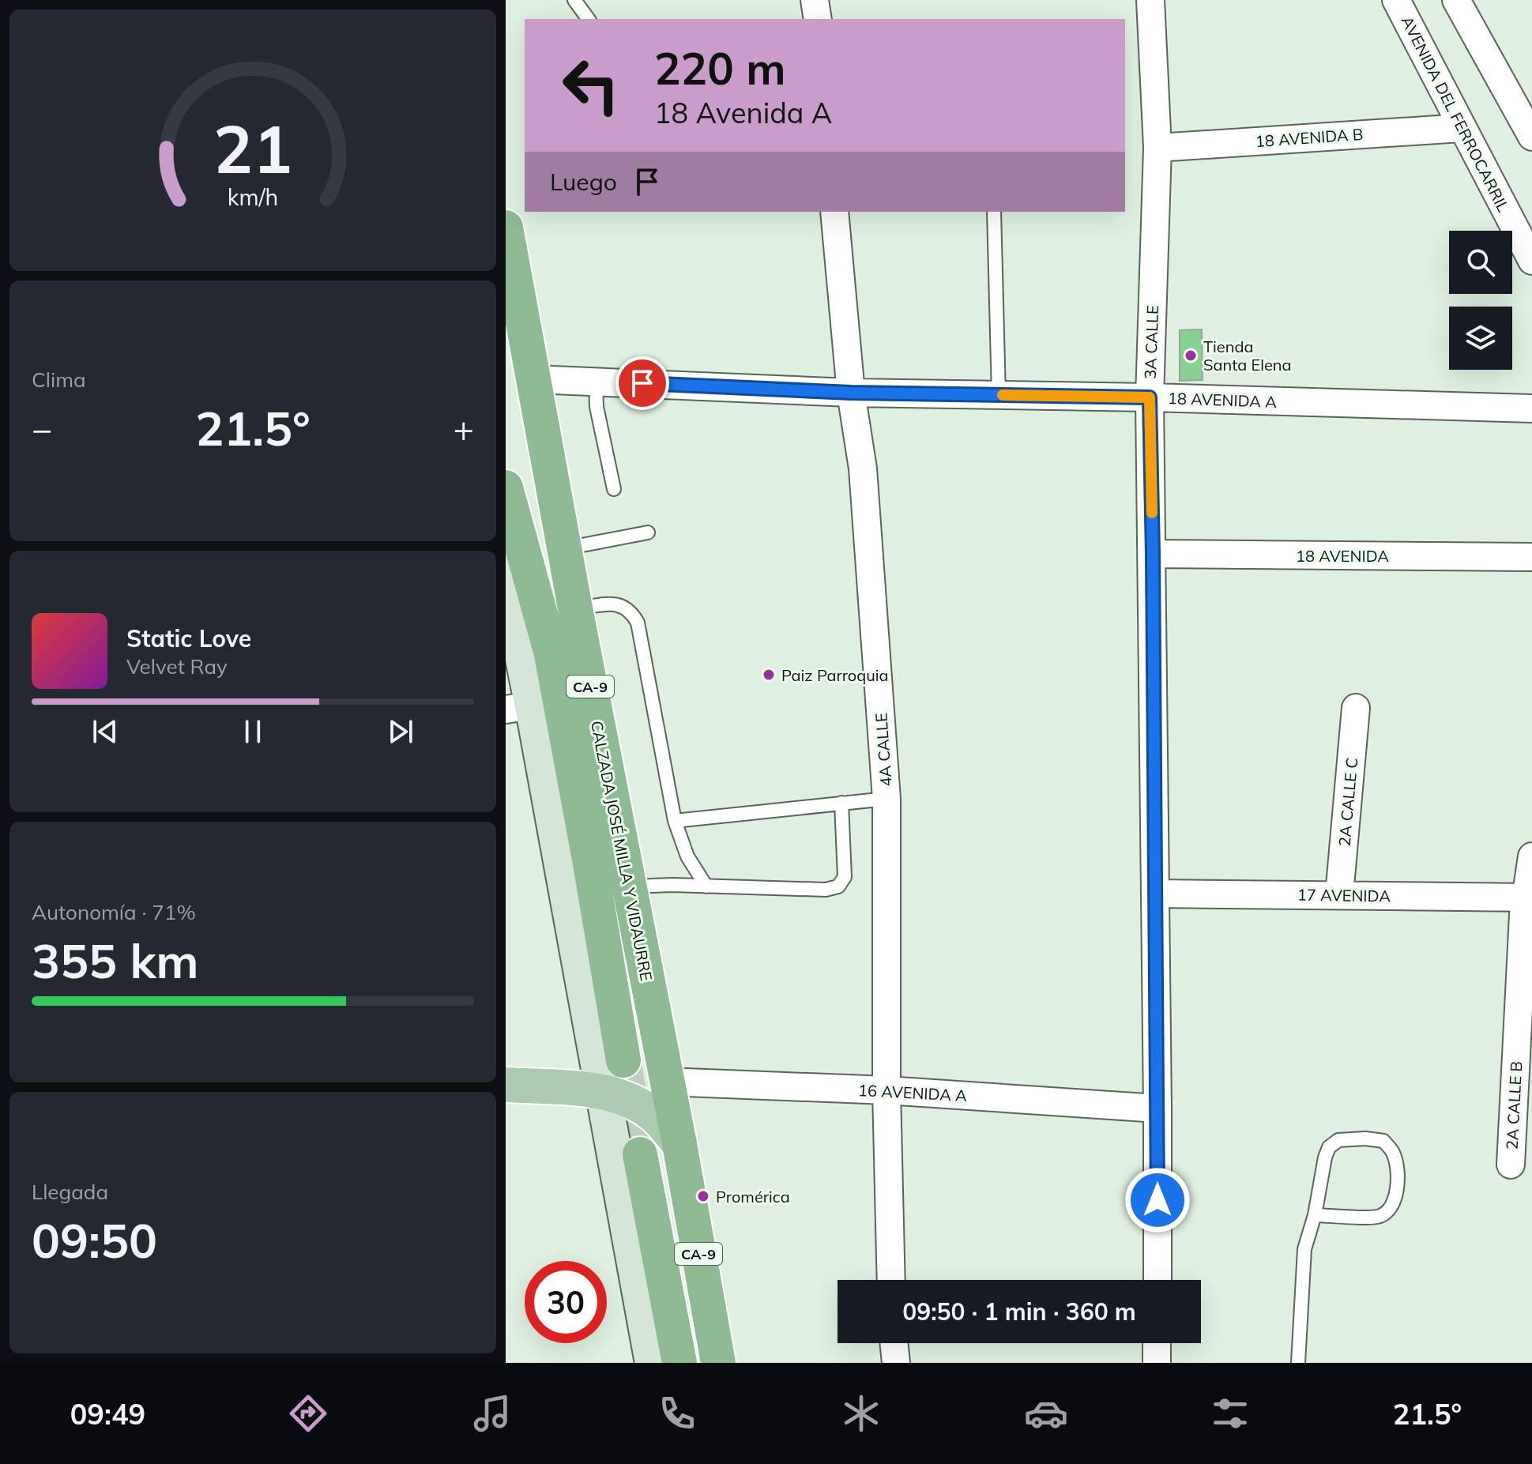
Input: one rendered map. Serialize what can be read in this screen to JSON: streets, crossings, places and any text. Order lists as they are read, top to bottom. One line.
{"streets":{"highway":["CA-9","CALZADA JOSÉ MILLA Y VIDAURRE"],"street":["AVENIDA DEL FERROCARRIL","18 AVENIDA B","3A CALLE","18 AVENIDA A","18 AVENIDA","4A CALLE","2A CALLE C","17 AVENIDA","16 AVENIDA A","2A CALLE B"]},"crossings":[["AVENIDA DEL FERROCARRIL","18 AVENIDA B"],["18 AVENIDA B","3A CALLE"],["3A CALLE","18 AVENIDA A"],["3A CALLE","18 AVENIDA"],["3A CALLE","17 AVENIDA"],["3A CALLE","16 AVENIDA A"],["18 AVENIDA A","4A CALLE"],["18 AVENIDA A","CALZADA JOSÉ MILLA Y VIDAURRE"],["4A CALLE","16 AVENIDA A"],["2A CALLE C","17 AVENIDA"],["CALZADA JOSÉ MILLA Y VIDAURRE","16 AVENIDA A"],["17 AVENIDA","2A CALLE B"]],"places":["Tienda Santa Elena","Paiz Parroquia","Promérica"],"page":{"turn":["220 m","18 Avenida A"],"then":"Luego","tile":["Clima",["Autonomía · 71%","355 km"],["Llegada","09:50"]],"heat":["−","21.5°","+"],"song":["Static Love","Velvet Ray"],"limit":"30","trip":"09:50 · 1 min · 360 m","tabs":["09:49","21.5°"],"gauge":["21","km/h"]}}
